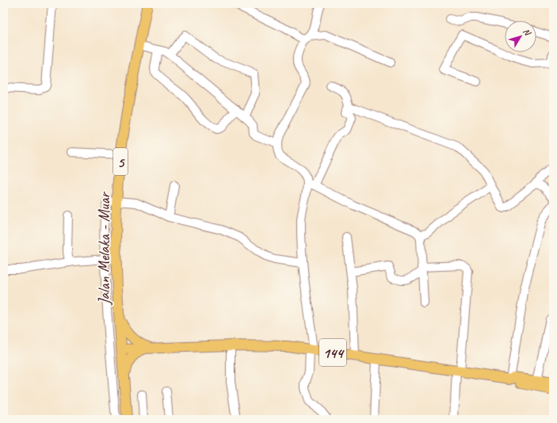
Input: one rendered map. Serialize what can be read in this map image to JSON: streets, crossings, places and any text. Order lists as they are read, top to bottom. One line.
{"streets":{"main road":["5","Jalan Melaka - Muar","144"]},"crossings":[["Jalan Melaka - Muar","144"]],"north":"top right"}
